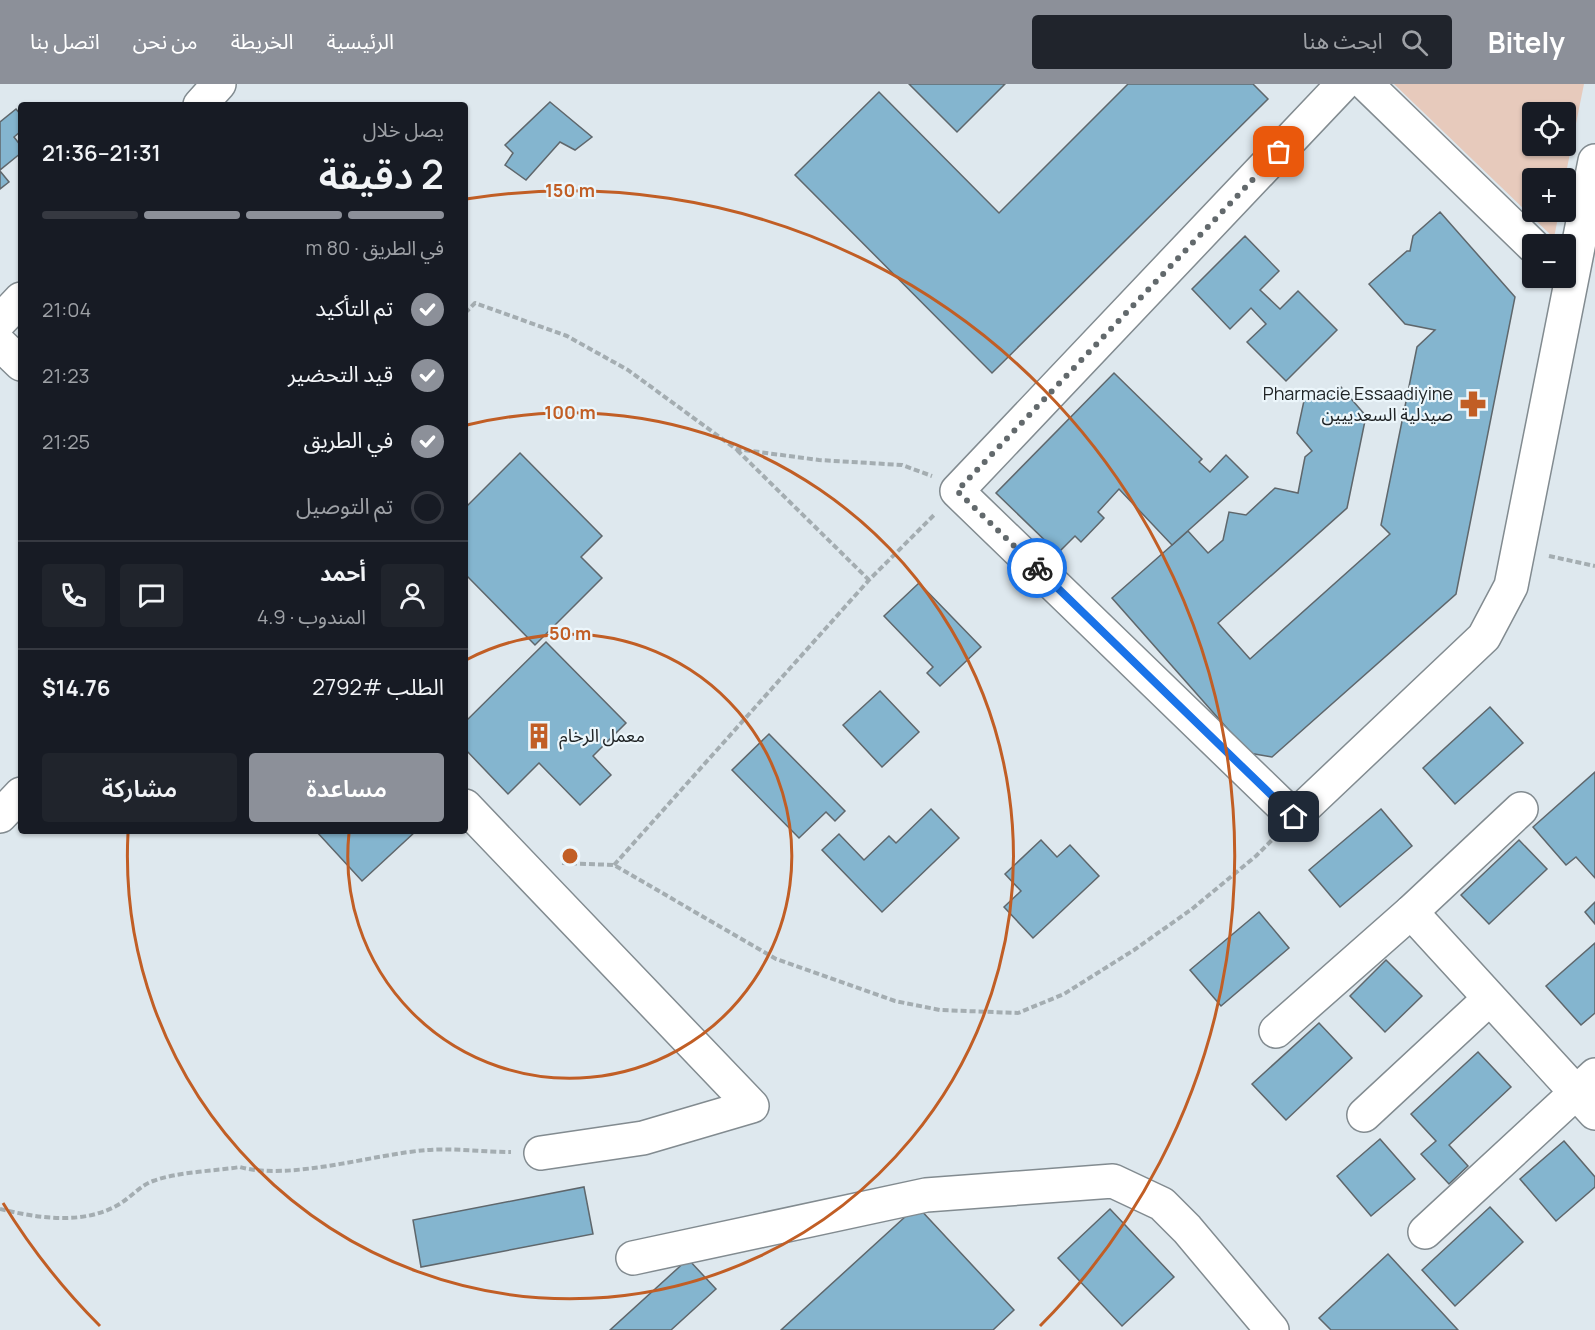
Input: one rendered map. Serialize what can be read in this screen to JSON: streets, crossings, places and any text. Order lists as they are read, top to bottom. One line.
{"places":{"pharmacy":["Pharmacie Essaadiyine صيدلية السعدييين"],"building":["معمل الرخام"]},"page":{"header":"Bitely","search":"ابحث هنا","nav":["الرئيسية","الخريطة","من نحن","اتصل بنا"],"map_buttons":["+","−"],"heading":["2 دقيقة","يصل خلال","21:31–21:36"],"panel":["أحمد","المندوب · 4.9","الطلب #2792","$14.76"],"bar":"في الطريق · 80 m","list":[["تم التأكيد","21:04"],["قيد التحضير","21:23"],["في الطريق","21:25"],"تم التوصيل"],"buttons":["مساعدة","مشاركة"]},"rings":["150 m","100 m","50 m"]}
